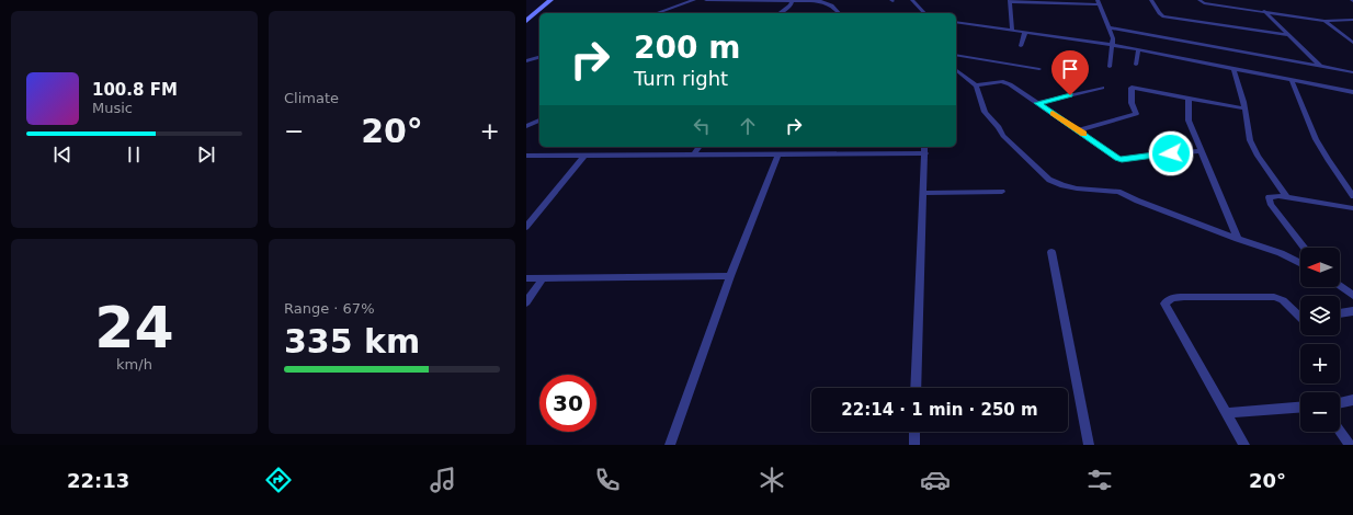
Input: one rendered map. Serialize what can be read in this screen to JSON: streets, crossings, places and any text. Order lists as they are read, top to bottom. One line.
{"north":"left","page":{"tile":["Climate",["24","km/h"],["Range · 67%","335 km"]],"turn":["200 m","Turn right"],"song":["100.8 FM","Music"],"heat":["−","20°","+"],"map_buttons":["+","−"],"limit":"30","trip":"22:14 · 1 min · 250 m","tabs":["22:13","20°"]}}
